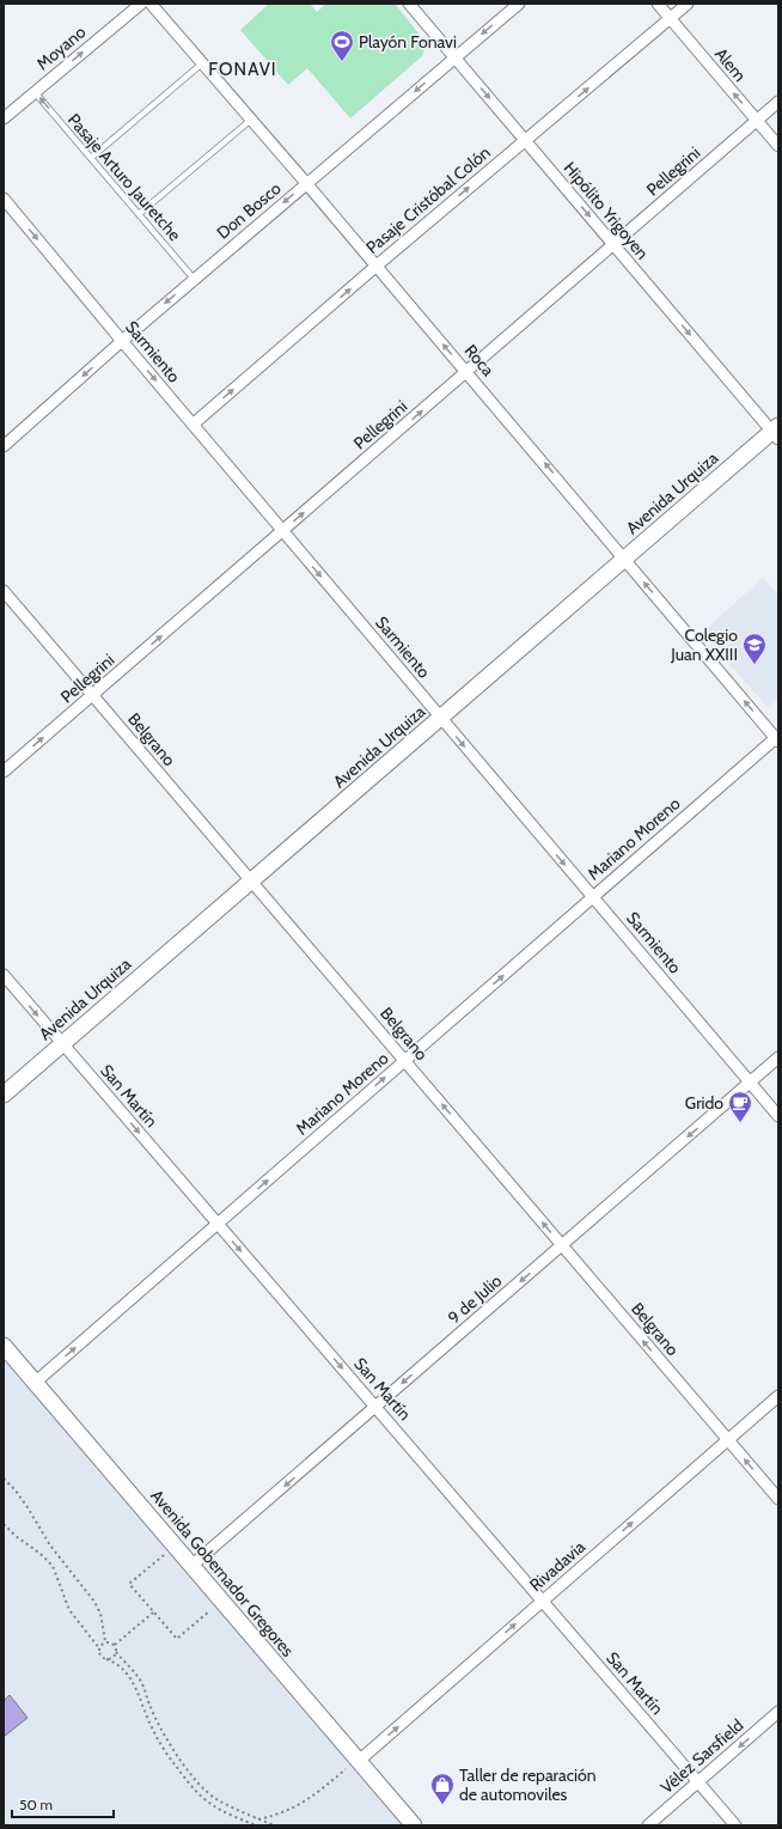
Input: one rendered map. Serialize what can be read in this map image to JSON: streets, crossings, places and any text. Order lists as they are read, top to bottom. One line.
{"streets":{"street":["Moyano","Alem","Pellegrini","Pasaje Cristóbal Colón","Don Bosco","Hipólito Yrigoyen","Sarmiento","Roca","Avenida Urquiza","Belgrano","Mariano Moreno","San Martín","9 de Julio","Rivadavia","Avenida Gobernador Gregores","Vélez Sarsfield"],"lane":["Pasaje Arturo Jauretche"]},"crossings":[["Moyano","Pasaje Arturo Jauretche"],["Alem","Pellegrini"],["Alem","Pasaje Cristóbal Colón"],["Pellegrini","Hipólito Yrigoyen"],["Pellegrini","Sarmiento"],["Pellegrini","Roca"],["Pellegrini","Belgrano"],["Pasaje Arturo Jauretche","Don Bosco"],["Pasaje Cristóbal Colón","Hipólito Yrigoyen"],["Pasaje Cristóbal Colón","Sarmiento"],["Pasaje Cristóbal Colón","Roca"],["Don Bosco","Hipólito Yrigoyen"],["Don Bosco","Sarmiento"],["Don Bosco","Roca"],["Hipólito Yrigoyen","Avenida Urquiza"],["Sarmiento","Avenida Urquiza"],["Sarmiento","Mariano Moreno"],["Sarmiento","9 de Julio"],["Roca","Avenida Urquiza"],["Roca","Mariano Moreno"],["Avenida Urquiza","Belgrano"],["Avenida Urquiza","San Martín"],["Belgrano","Mariano Moreno"],["Belgrano","9 de Julio"],["Belgrano","Rivadavia"],["Mariano Moreno","San Martín"],["Mariano Moreno","Avenida Gobernador Gregores"],["San Martín","9 de Julio"],["San Martín","Rivadavia"],["San Martín","Vélez Sarsfield"],["9 de Julio","Avenida Gobernador Gregores"],["Rivadavia","Avenida Gobernador Gregores"]],"one_way":["Moyano","Alem","Pellegrini","Pasaje Arturo Jauretche","Pasaje Cristóbal Colón","Don Bosco","Hipólito Yrigoyen","Sarmiento","Roca","Belgrano","Mariano Moreno","San Martín","9 de Julio","Rivadavia","Vélez Sarsfield"],"districts":["FONAVI"],"places":{"sports":["Playón Fonavi"],"school or university":["Colegio Juan XXIII"],"cafe":["Grido"],"shop":["Taller de reparación de automoviles"]},"scale_bar":"50 m"}
